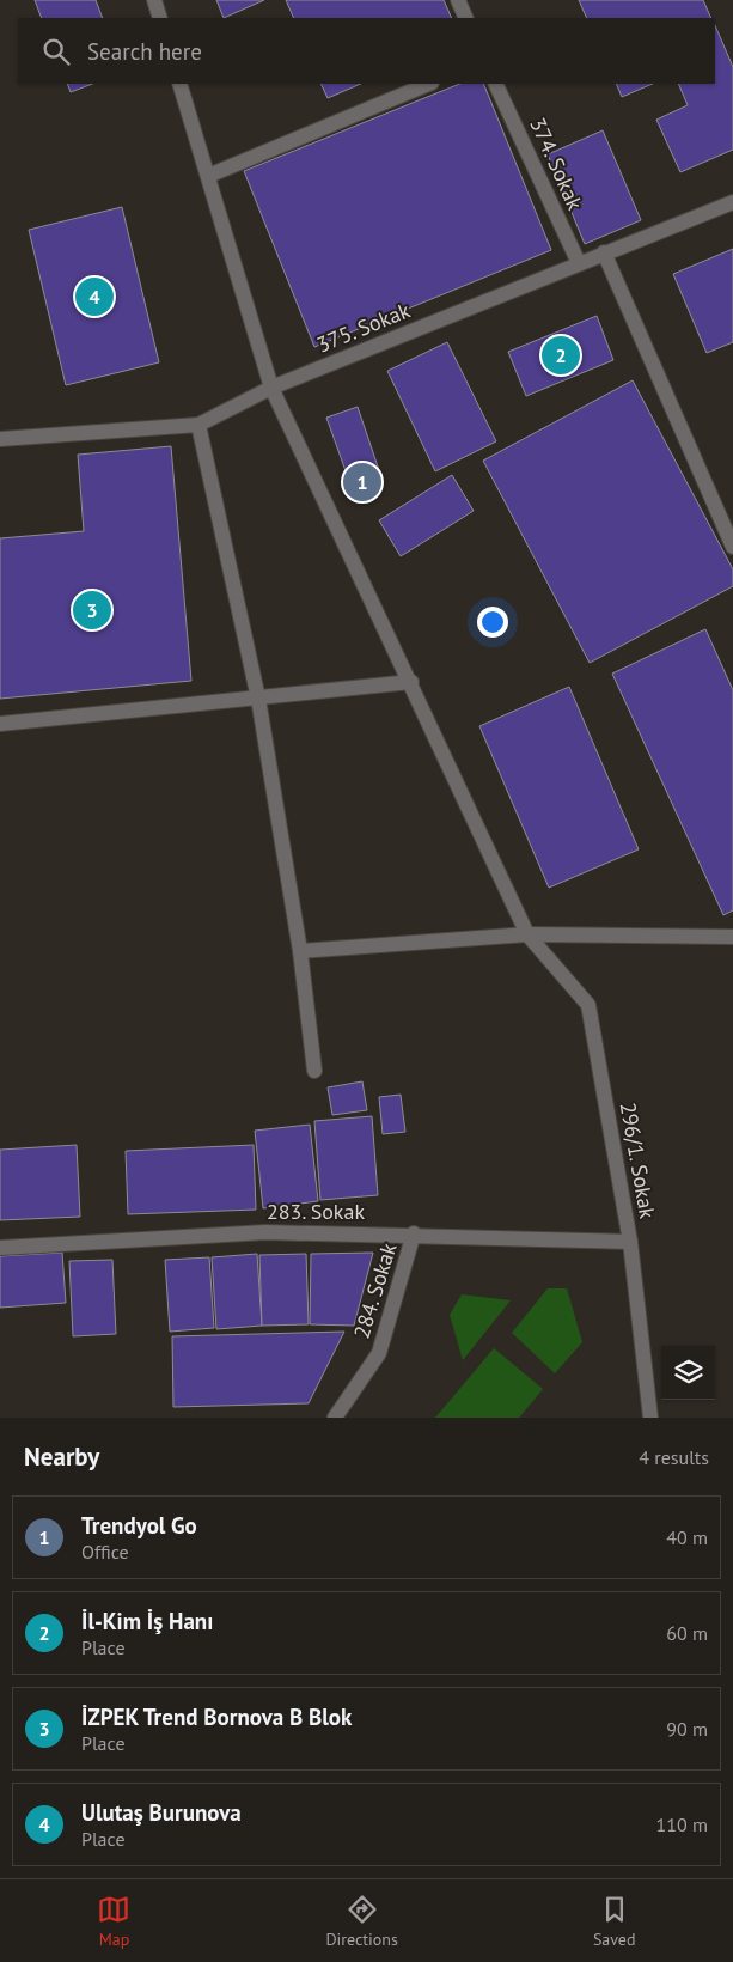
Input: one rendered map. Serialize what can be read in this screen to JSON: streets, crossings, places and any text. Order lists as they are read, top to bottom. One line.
{"streets":{"lane":["374. Sokak","375. Sokak","296/1. Sokak","283. Sokak","284. Sokak"]},"crossings":[["374. Sokak","375. Sokak"],["375. Sokak","296/1. Sokak"],["296/1. Sokak","283. Sokak"],["283. Sokak","284. Sokak"]],"page":{"search":"Search here","pins":["4","2","1","3"],"heading":["Nearby","4 results"],"list":[{"mark":"1","name":"Trendyol Go","note":"Office","value":"40 m"},{"mark":"2","name":"İl-Kim İş Hanı","note":"Place","value":"60 m"},{"mark":"3","name":"İZPEK Trend Bornova B Blok","note":"Place","value":"90 m"},{"mark":"4","name":"Ulutaş Burunova","note":"Place","value":"110 m"}],"nav":["Map","Directions","Saved"]}}
